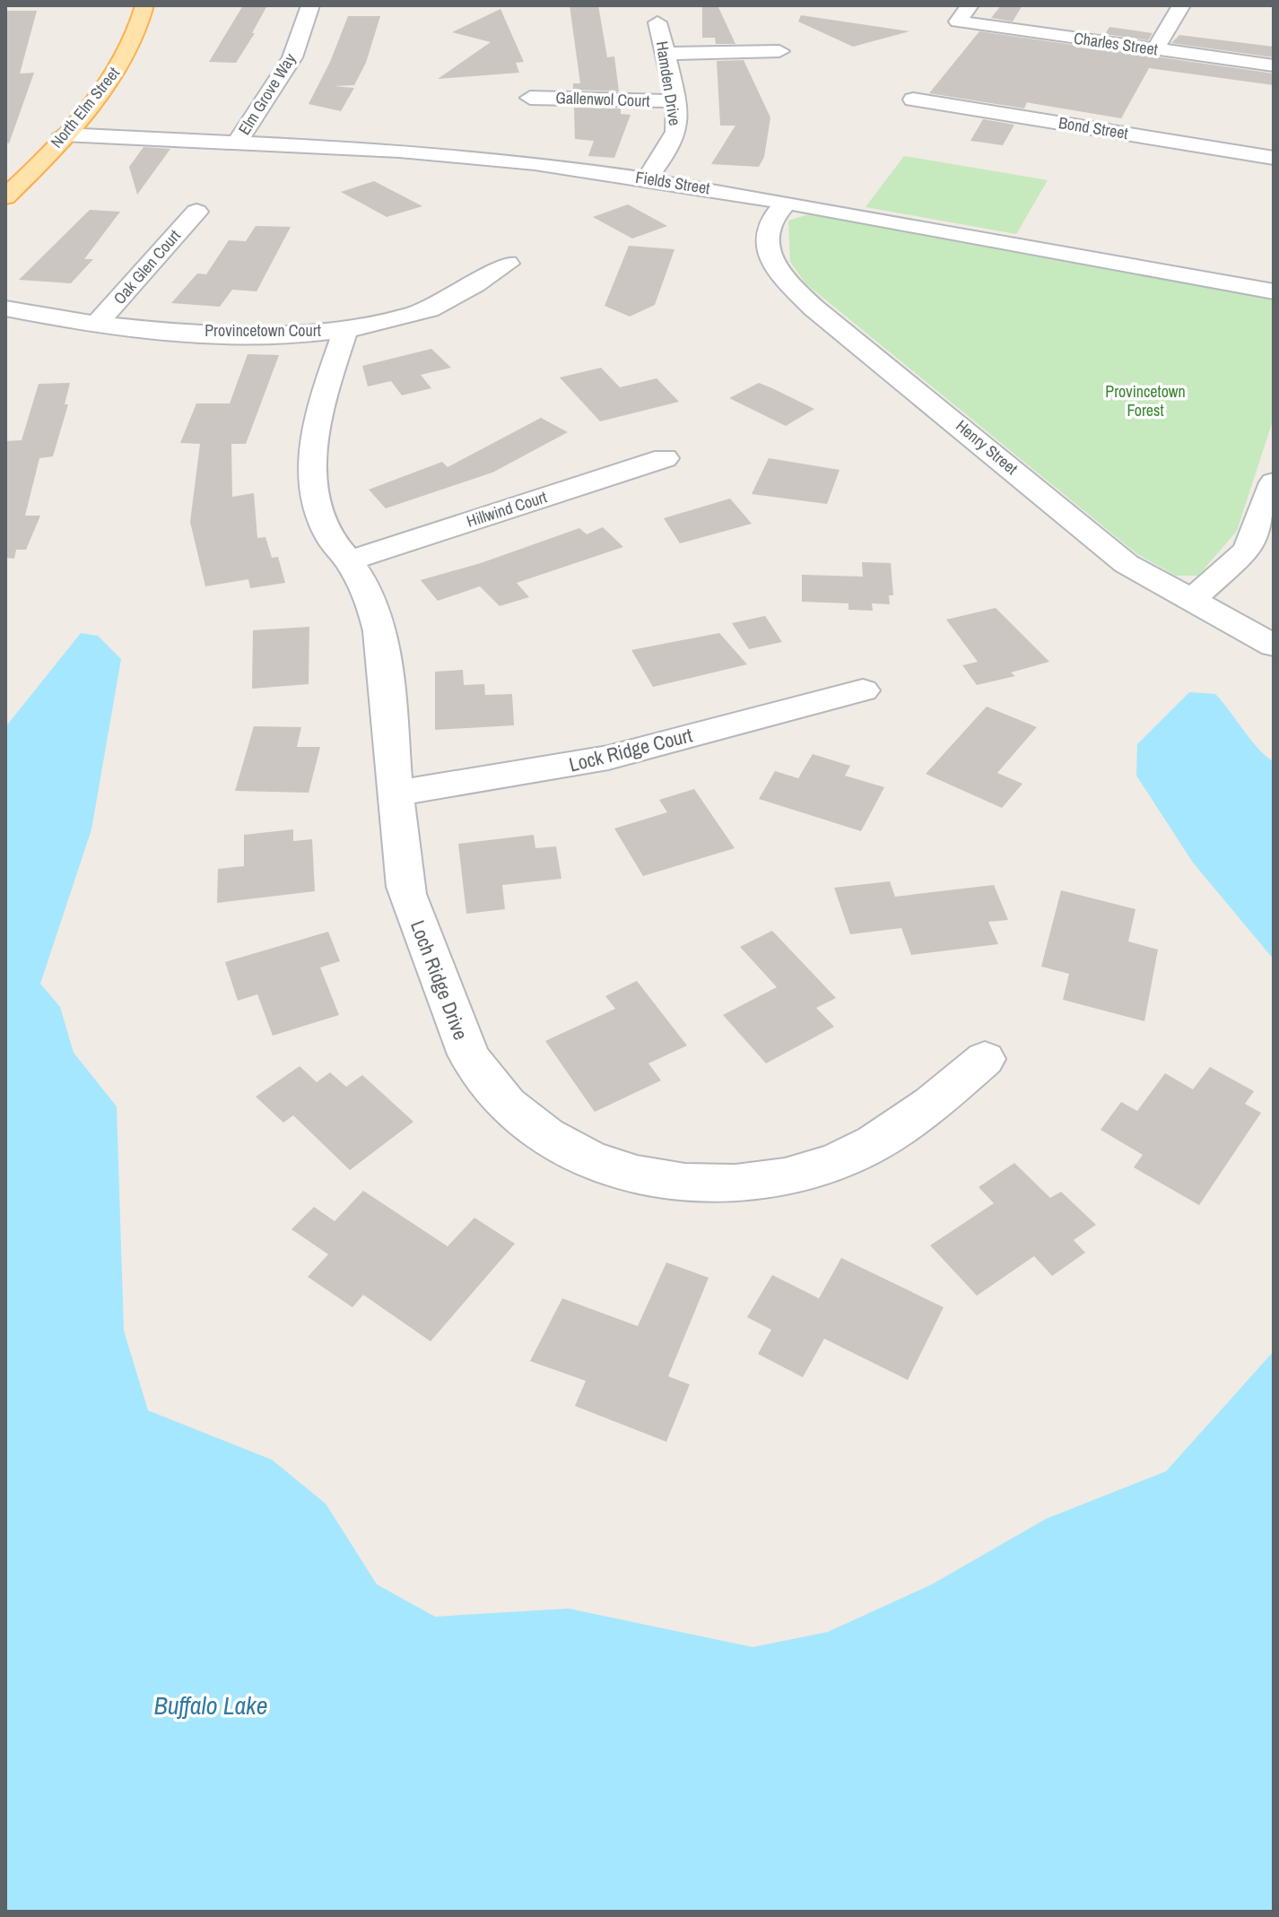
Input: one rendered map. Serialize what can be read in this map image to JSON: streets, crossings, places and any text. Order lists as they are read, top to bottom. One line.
{"streets":{"main road":["North Elm Street"],"street":["Charles Street","Hamden Drive","Elm Grove Way","Gallenwol Court","Bond Street","Fields Street","Oak Glen Court","Provincetown Court","Henry Street","Hillwind Court","Lock Ridge Court","Loch Ridge Drive"]},"crossings":[["Hamden Drive","Gallenwol Court"],["Hamden Drive","Fields Street"],["Elm Grove Way","Fields Street"],["North Elm Street","Fields Street"],["Fields Street","Henry Street"],["Oak Glen Court","Provincetown Court"],["Provincetown Court","Loch Ridge Drive"],["Hillwind Court","Loch Ridge Drive"],["Lock Ridge Court","Loch Ridge Drive"]],"water":["Buffalo Lake"],"parks":["Provincetown Forest"]}
